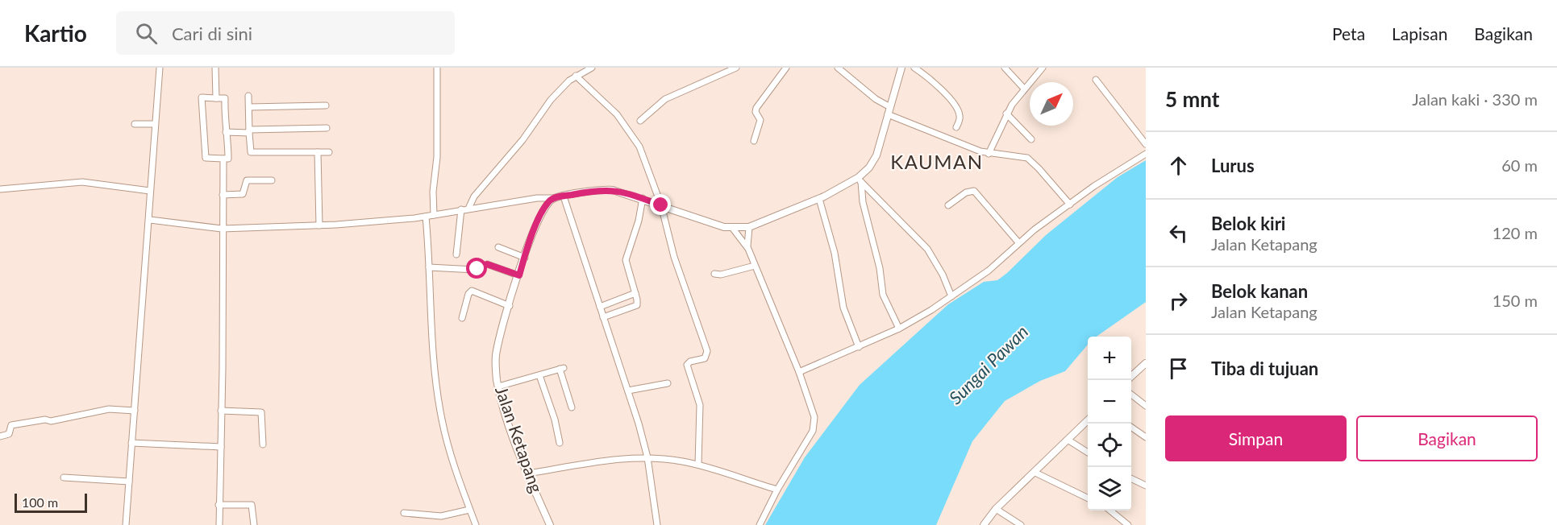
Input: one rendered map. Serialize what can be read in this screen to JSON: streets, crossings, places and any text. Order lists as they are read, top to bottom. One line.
{"streets":{"main road":["Jalan Ketapang"]},"districts":["KAUMAN"],"water":["Sungai Pawan"],"scale_bar":"100 m","north":"top right","page":{"header":"Kartio","search":"Cari di sini","nav":["Peta","Lapisan","Bagikan"],"heading":["5 mnt","Jalan kaki · 330 m"],"list":[["Lurus","60 m"],["Belok kiri","Jalan Ketapang","120 m"],["Belok kanan","Jalan Ketapang","150 m"],"Tiba di tujuan"],"map_buttons":["+","−"],"buttons":["Simpan","Bagikan"],"scale":"100 m"}}
